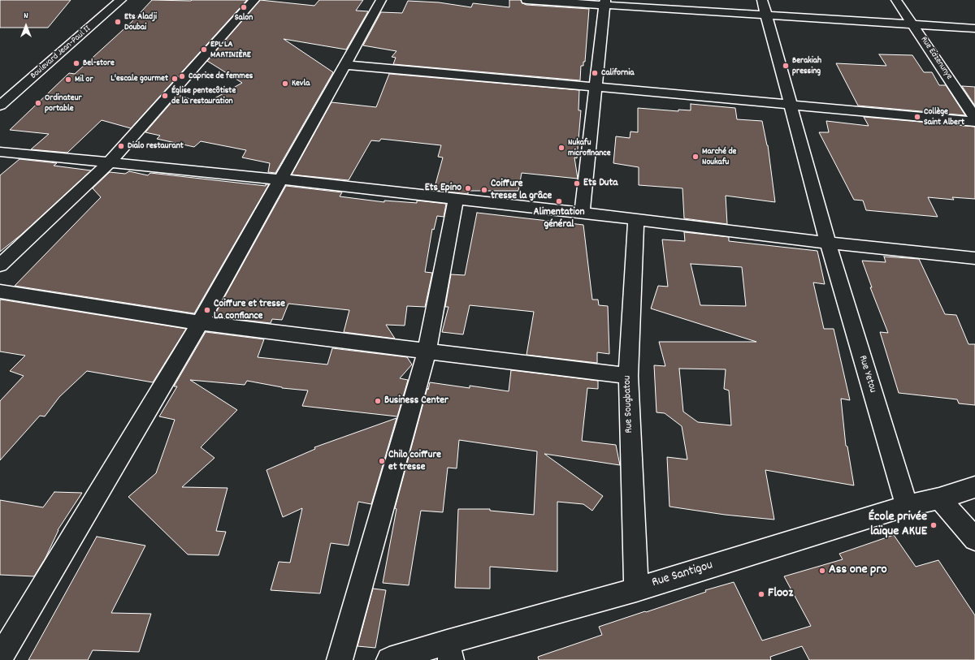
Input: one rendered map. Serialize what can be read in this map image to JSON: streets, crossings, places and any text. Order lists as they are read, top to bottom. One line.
{"streets":{"street":["Boulevard Jean-Paul II","Rue Edzenunye","Rue Yetou","Rue Sougbatou","Rue Santigou"]},"crossings":[["Rue Yetou","Rue Santigou"],["Rue Sougbatou","Rue Santigou"]],"places":["Salon","Ets Aladji Doubai","EPL LA MARTINIÈRE","Bel-store","Berakiah pressing","California","Caprice de femmes","L'escale gourmet","Mil or","Kevla","Église pentecôtiste de la restauration","Ordinateur portable","Collège Saint Albert","Dialo restaurant","Nukafu microfinance","Marché de Noukafu","Ets Duta","Ets Epino","Coiffure tresse la grâce","Alimentation général","Coiffure et tresse La confiance","Business Center","Chilo coiffure et tresse","École privée laïque AKUE","Ass one pro","Flooz"],"north":"top"}
